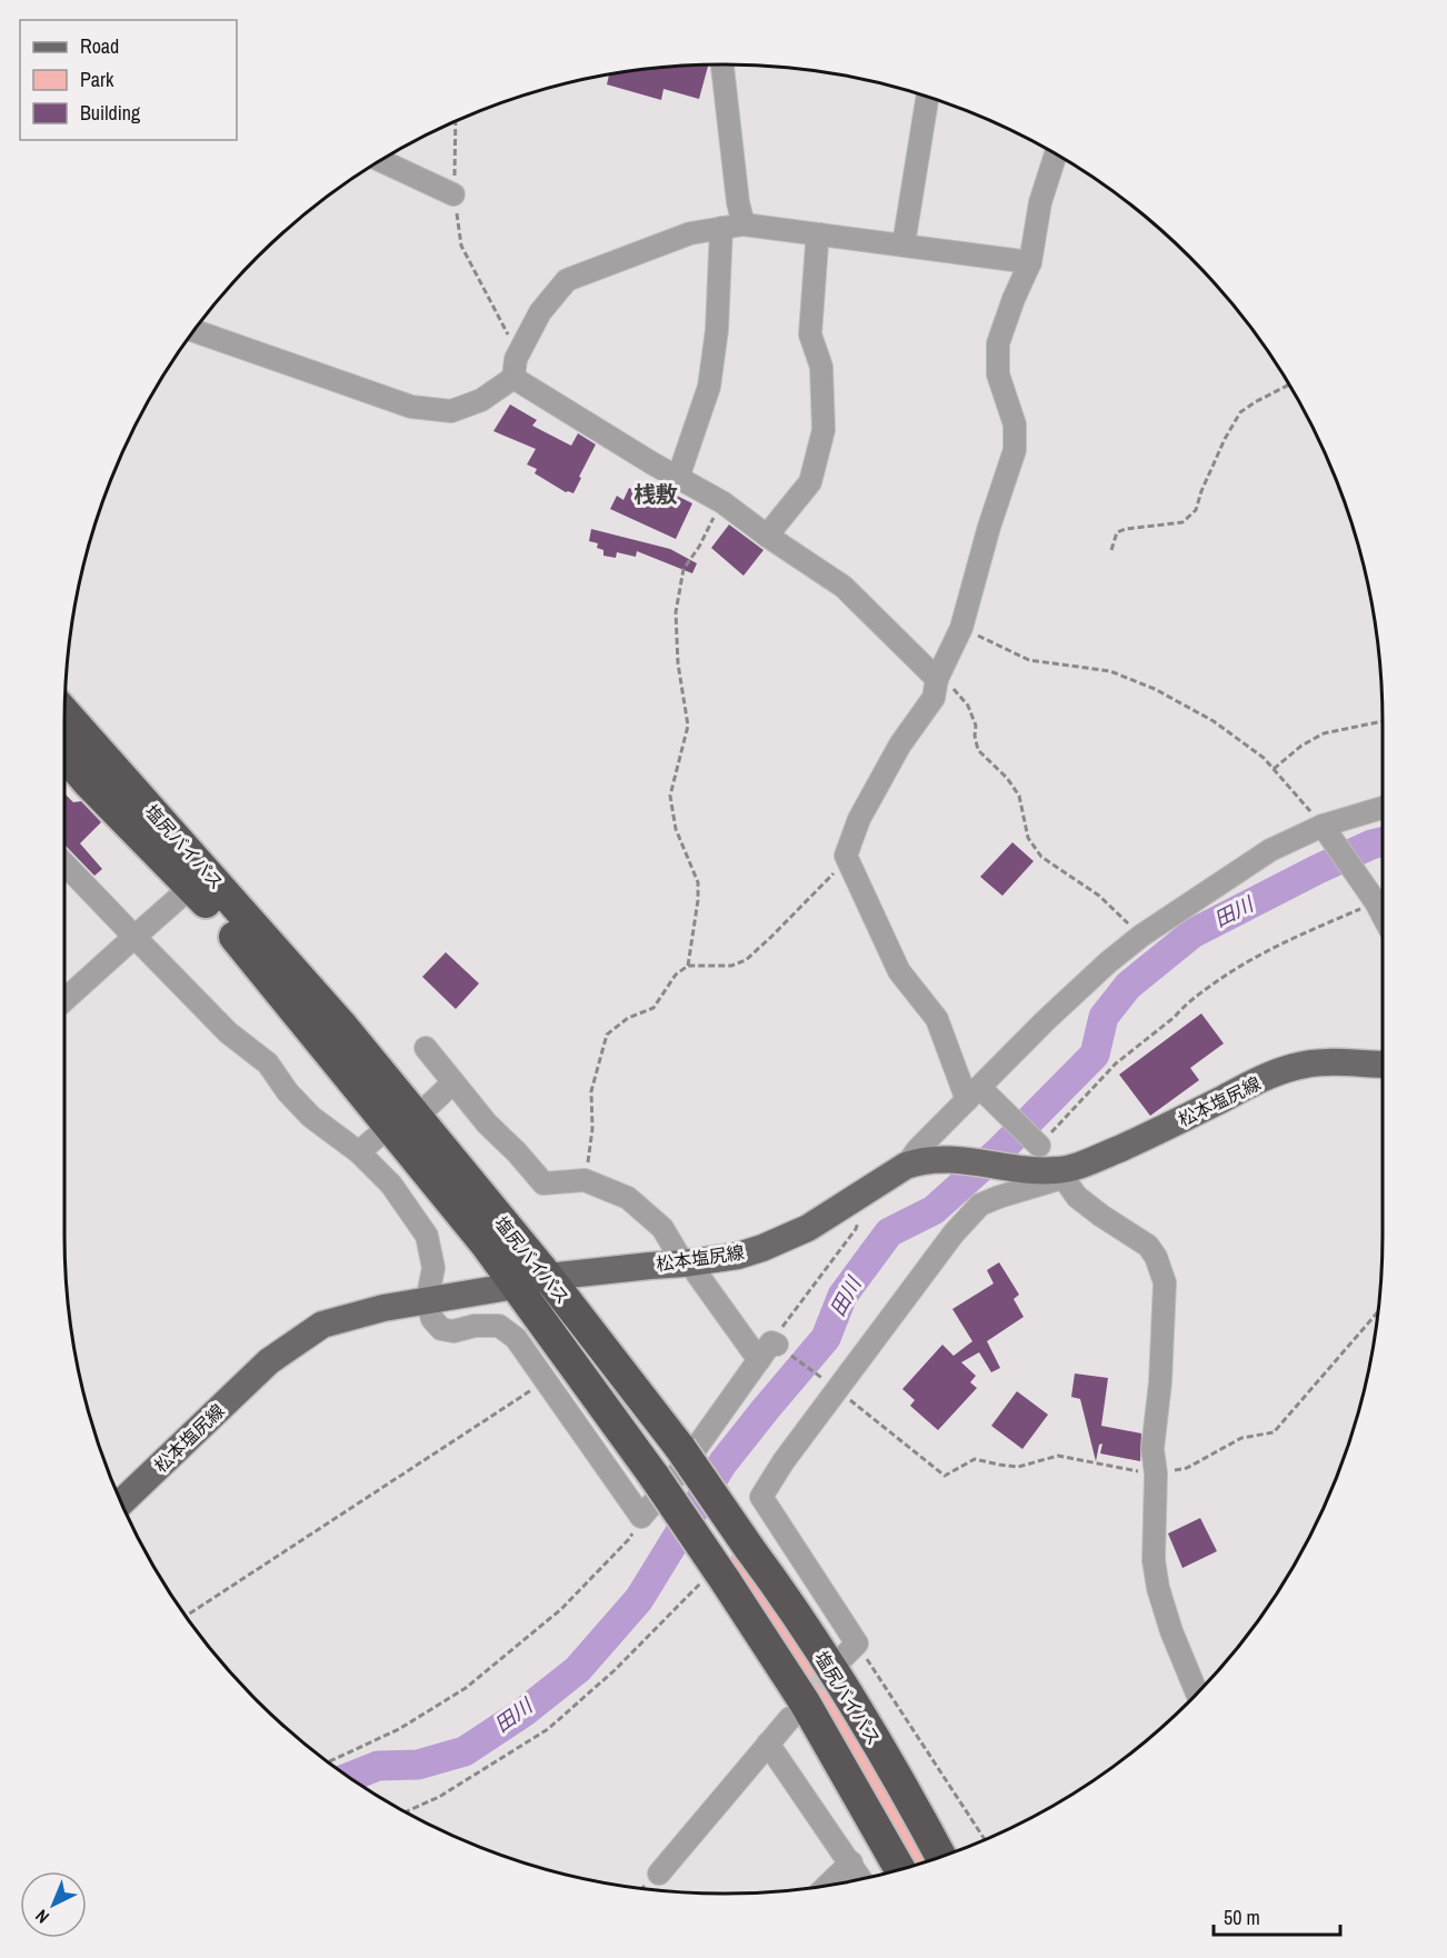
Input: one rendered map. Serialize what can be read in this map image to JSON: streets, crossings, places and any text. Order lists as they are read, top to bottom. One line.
{"streets":{"highway":["塩尻バイパス"],"main road":["松本塩尻線"]},"crossings":[["塩尻バイパス","松本塩尻線"]],"districts":["桟敷"],"water":["田川"],"legend":["Road","Park","Building"],"scale_bar":"50 m","north":"bottom left"}
